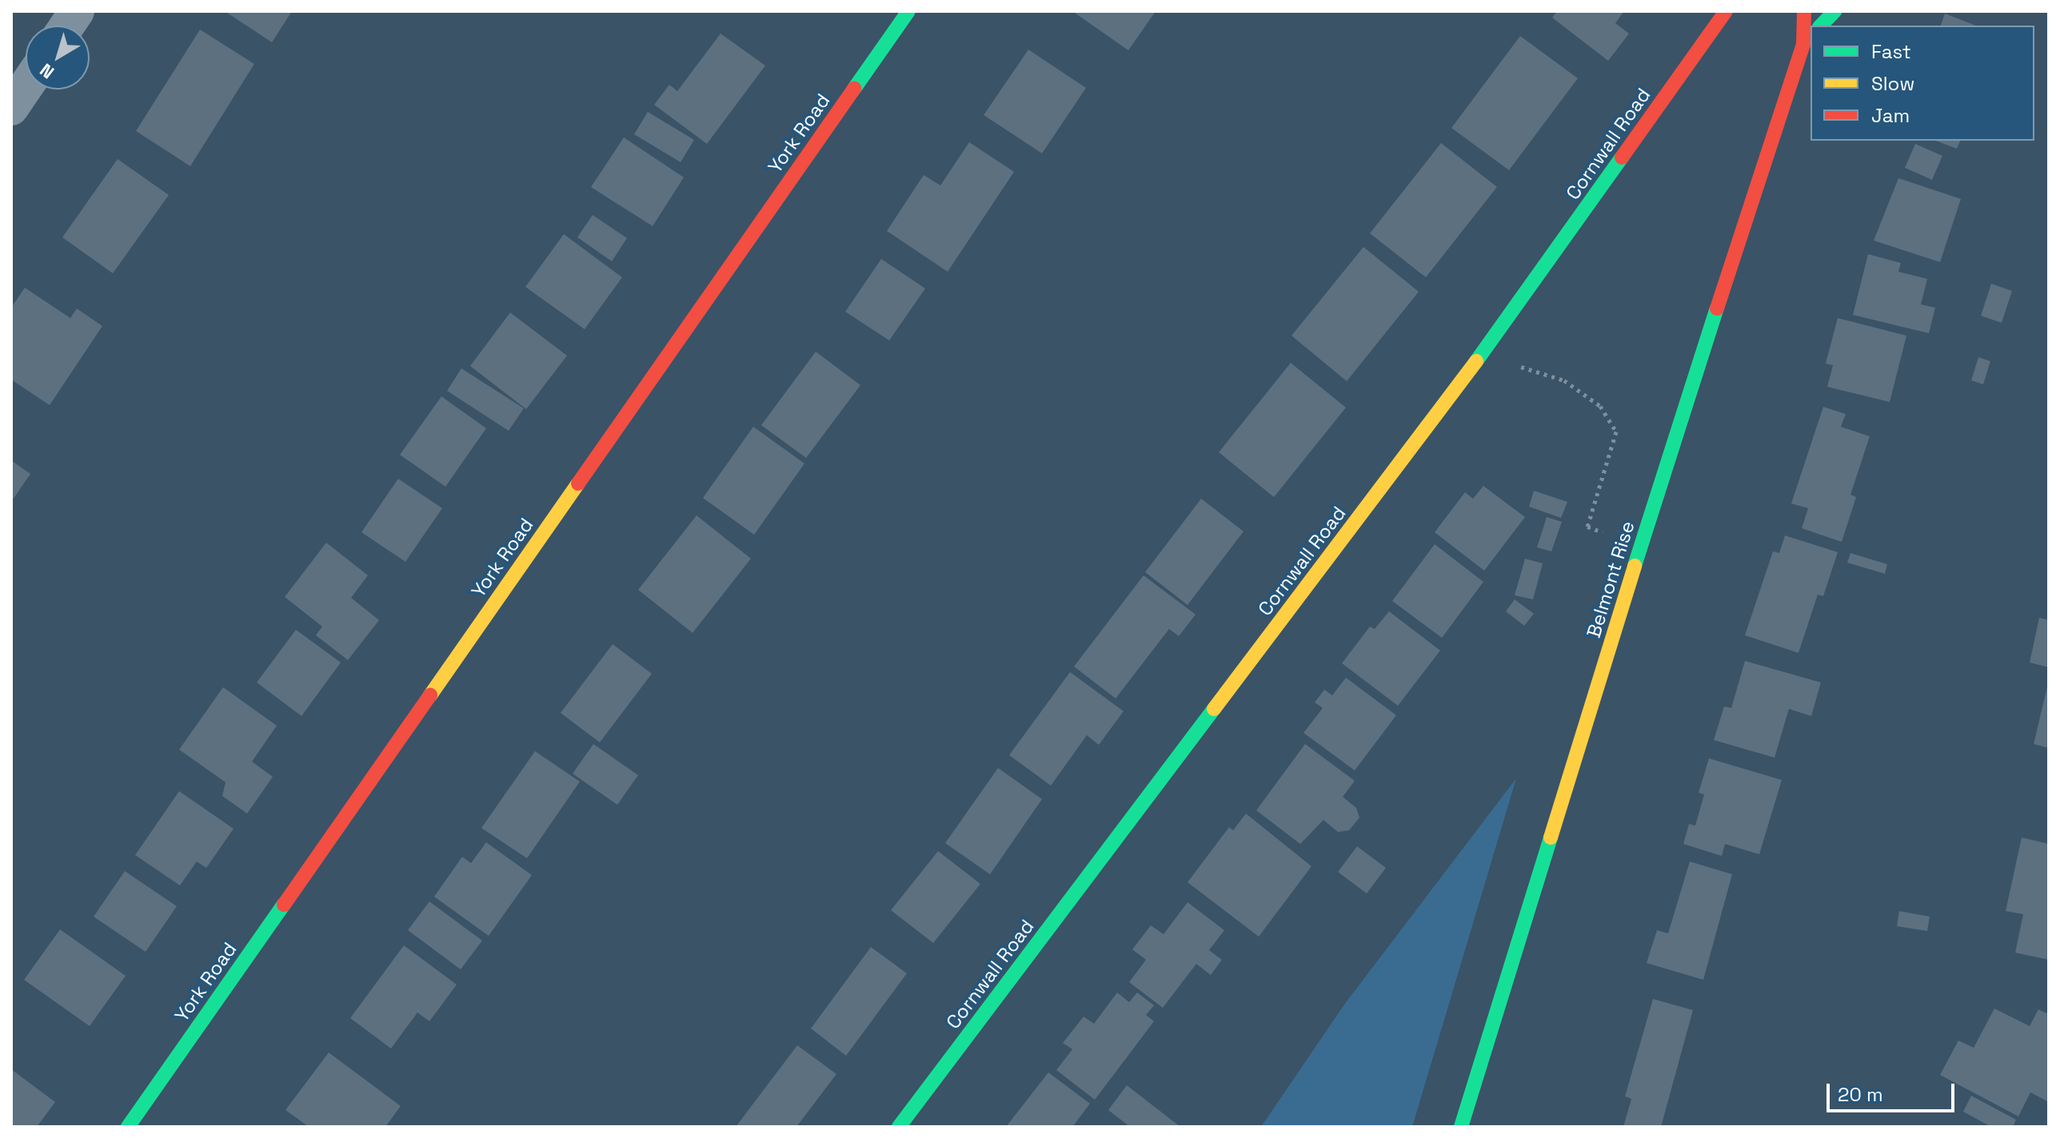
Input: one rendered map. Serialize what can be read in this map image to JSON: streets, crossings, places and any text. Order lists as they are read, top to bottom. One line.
{"streets":{"main road":["York Road","Cornwall Road","Belmont Rise"]},"legend":["Fast","Slow","Jam"],"scale_bar":"20 m","north":"bottom left"}
